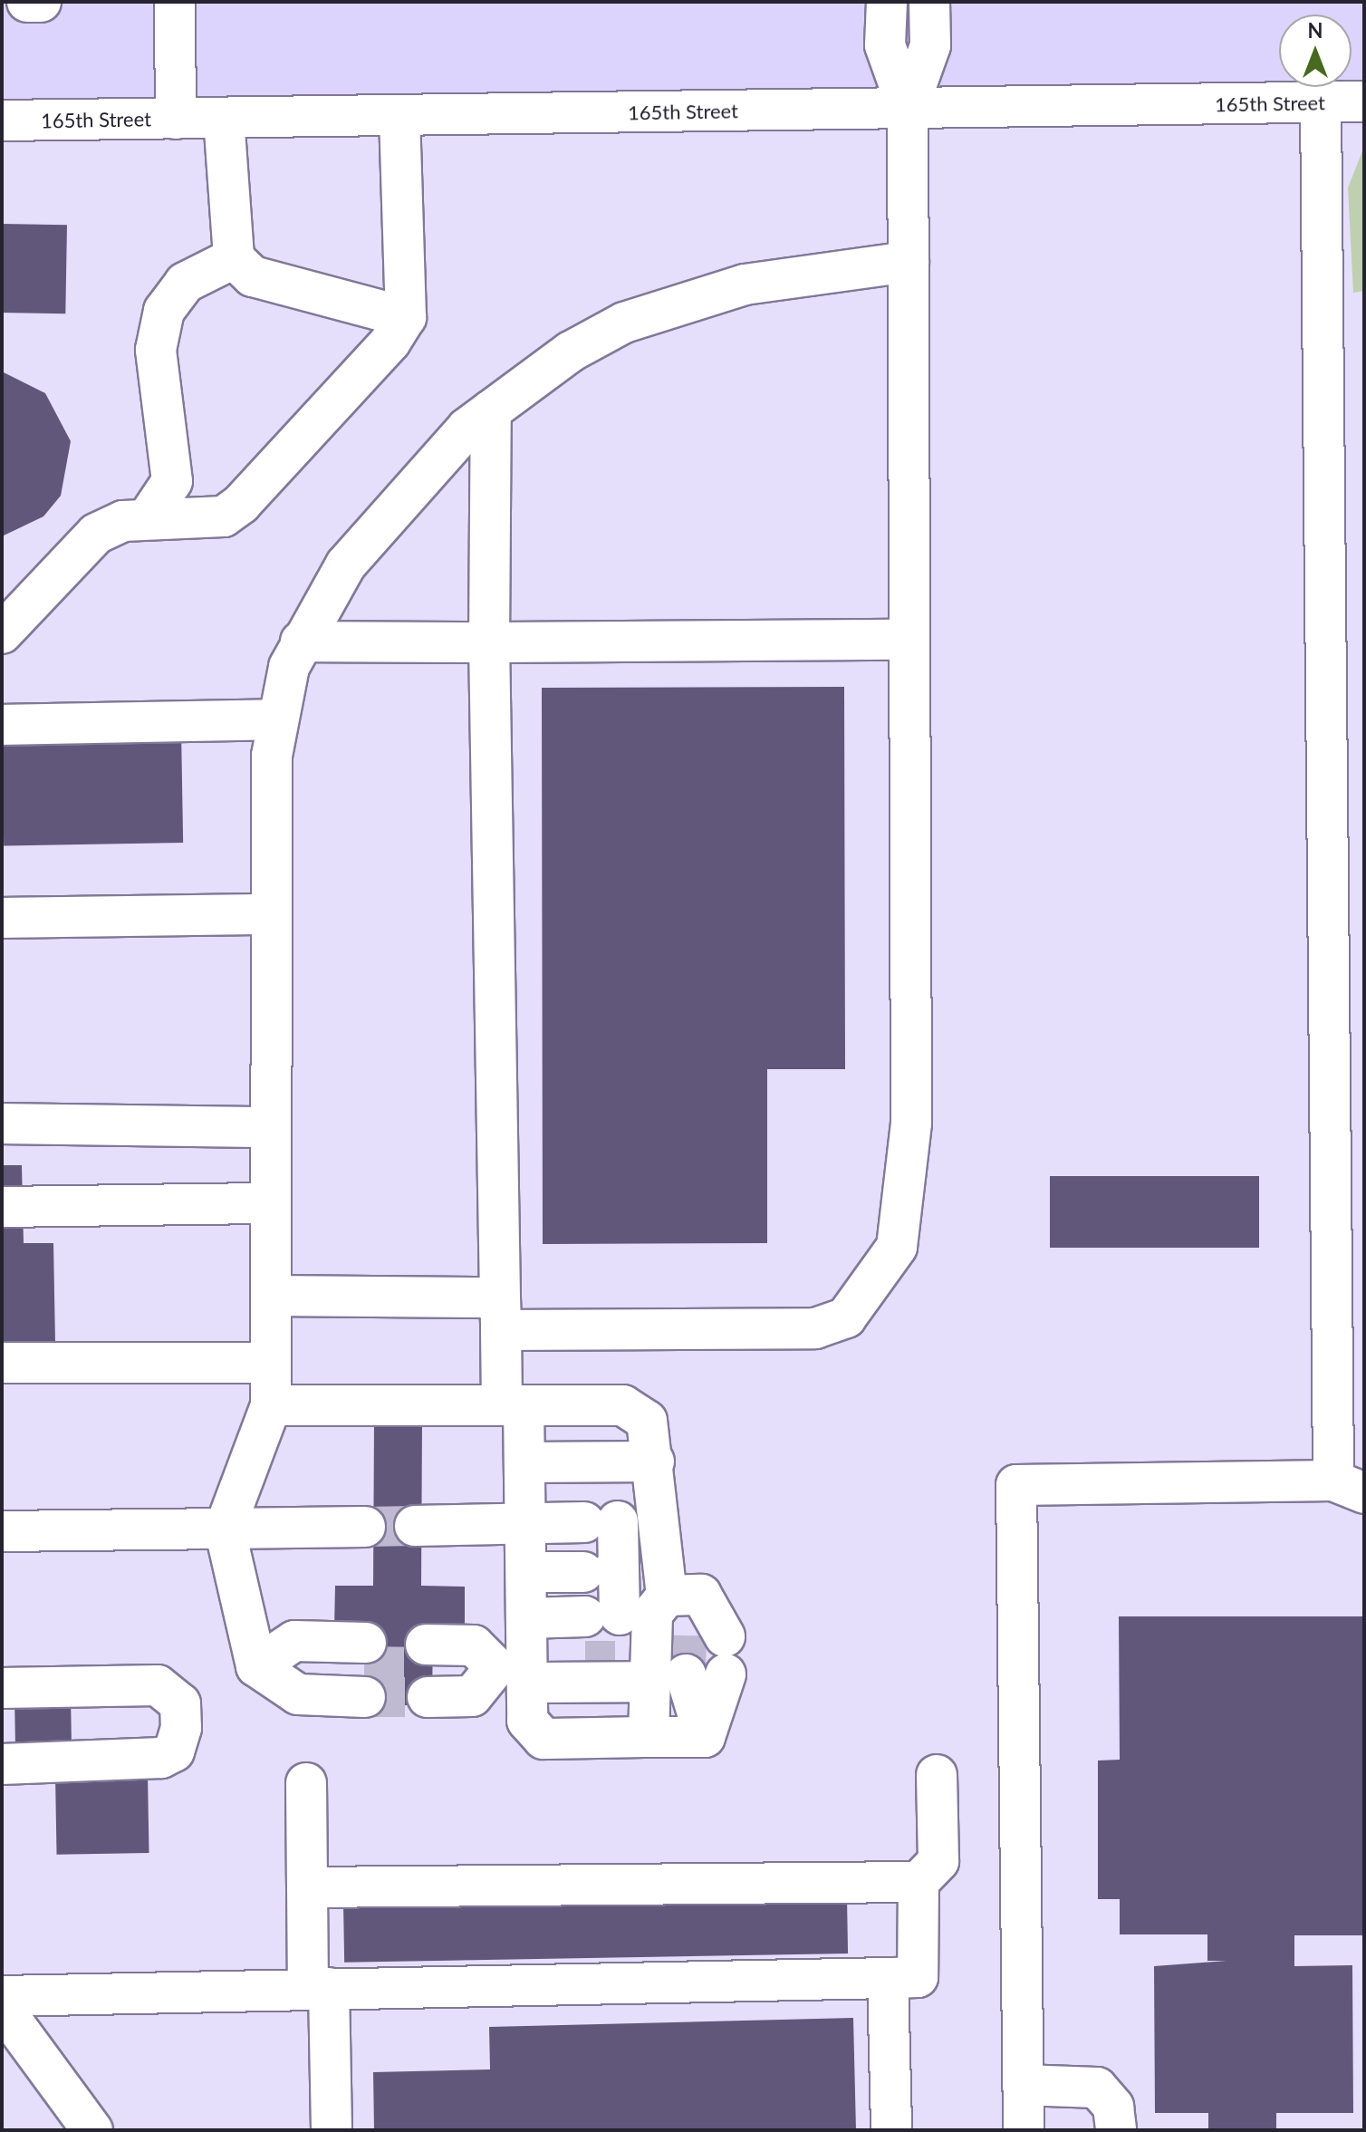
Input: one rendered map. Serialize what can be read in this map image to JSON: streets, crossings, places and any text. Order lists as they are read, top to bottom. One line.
{"streets":{"main road":["165th Street"]},"north":"top"}
